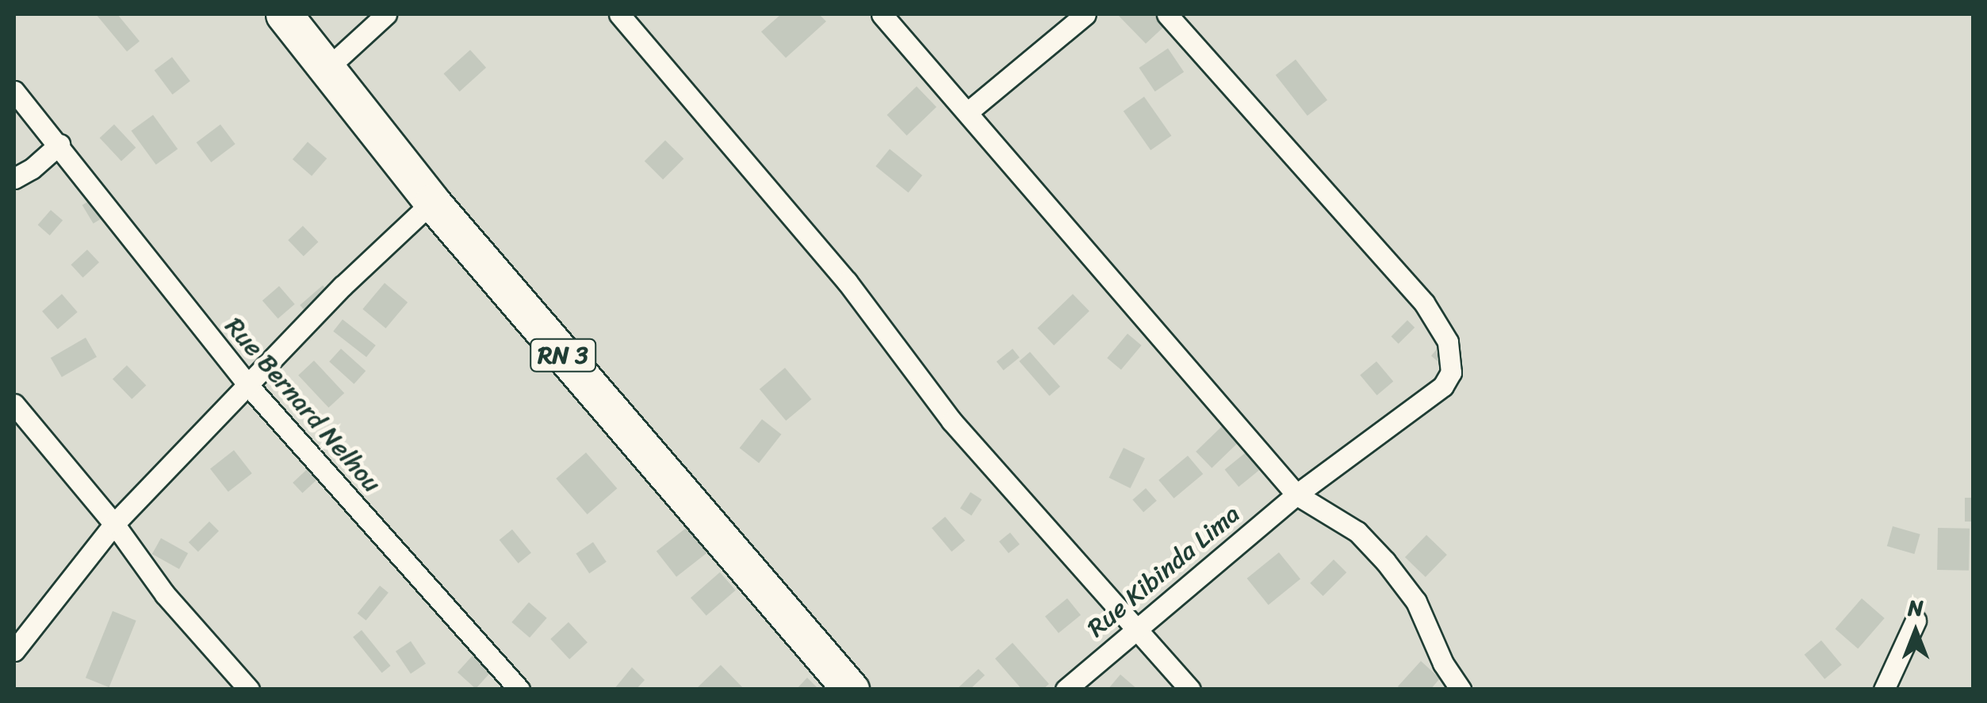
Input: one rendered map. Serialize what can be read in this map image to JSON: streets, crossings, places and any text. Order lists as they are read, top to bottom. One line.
{"streets":{"highway":["RN 3"],"street":["Rue Bernard Nelhou","Rue Kibinda Lima"]},"north":"top"}
